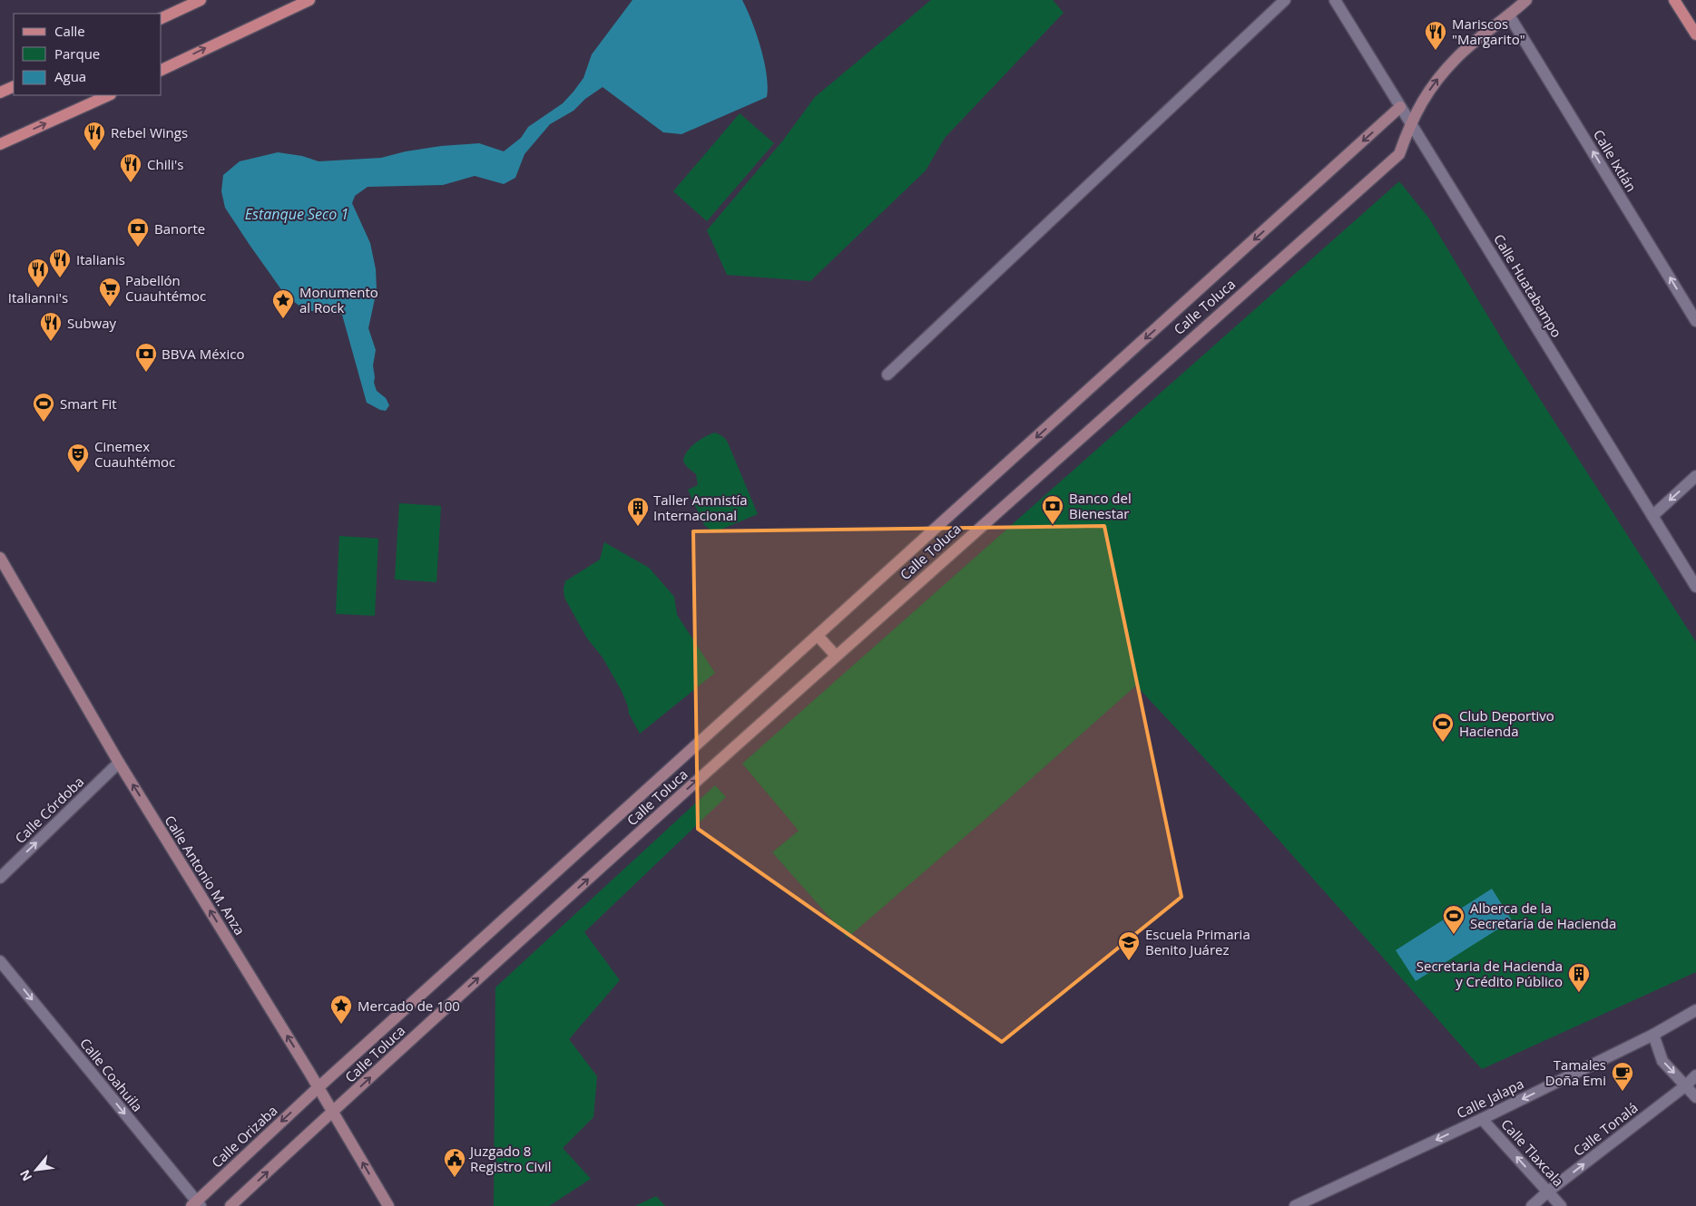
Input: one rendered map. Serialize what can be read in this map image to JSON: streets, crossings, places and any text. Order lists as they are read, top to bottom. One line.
{"streets":{"street":["Calle Ixtlán","Calle Huatabampo","Calle Toluca","Calle Córdoba","Calle Antonio M. Anza","Calle Coahuila","Calle Jalapa","Calle Tonalá","Calle Orizaba","Calle Tlaxcala"]},"crossings":[["Calle Ixtlán","Calle Toluca"],["Calle Huatabampo","Calle Toluca"],["Calle Toluca","Calle Antonio M. Anza"],["Calle Toluca","Calle Orizaba"],["Calle Córdoba","Calle Antonio M. Anza"],["Calle Antonio M. Anza","Calle Orizaba"],["Calle Coahuila","Calle Orizaba"],["Calle Jalapa","Calle Tlaxcala"],["Calle Tonalá","Calle Tlaxcala"]],"one_way":["Calle Ixtlán","Calle Córdoba","Calle Antonio M. Anza","Calle Coahuila","Calle Jalapa","Calle Tonalá","Calle Tlaxcala"],"water":["Estanque Seco 1"],"places":{"restaurant":["Mariscos \"Margarito\"","Rebel Wings","Chili's","Italianis","Italianni's","Subway"],"bank":["Banorte","BBVA México","Banco del Bienestar"],"supermarket":["Pabellón Cuauhtémoc"],"place":["Monumento al Rock","Mercado de 100"],"sports":["Smart Fit","Club Deportivo Hacienda","Alberca de la Secretaría de Hacienda"],"theatre":["Cinemex Cuauhtémoc"],"building":["Taller Amnistía Internacional","Secretaria de Hacienda y Crédito Público"],"school or university":["Escuela Primaria Benito Juárez"],"cafe":["Tamales Doña Emi"],"public building":["Juzgado 8 Registro Civil"]},"legend":["Calle","Parque","Agua"],"north":"bottom left"}
